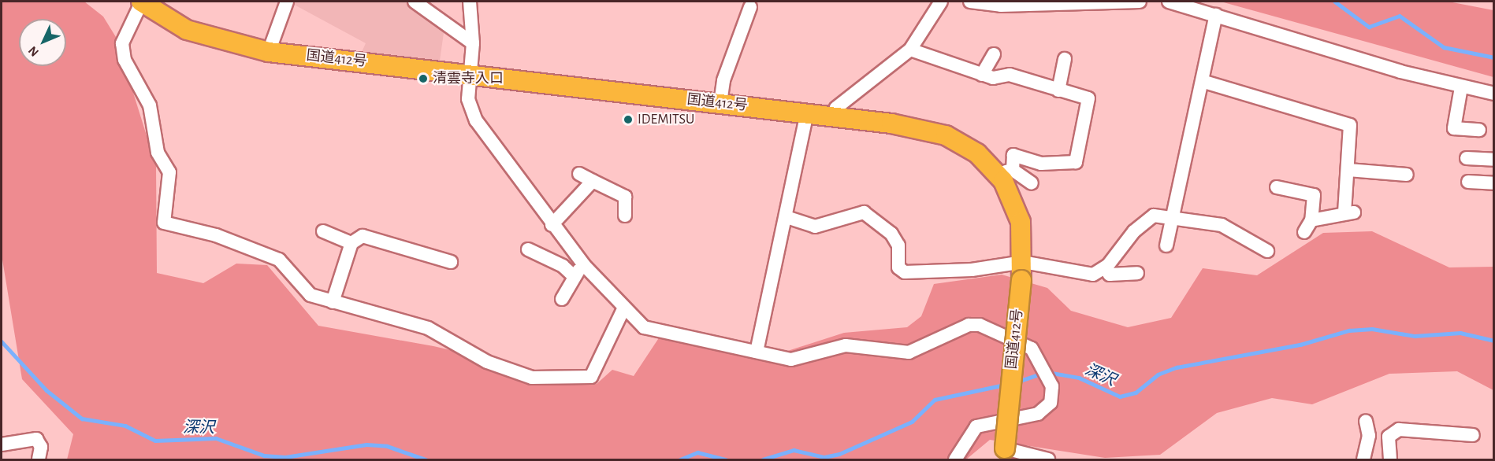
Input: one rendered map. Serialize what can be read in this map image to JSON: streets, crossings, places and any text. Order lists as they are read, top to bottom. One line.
{"streets":{"highway":["国道412号"]},"water":["深沢"],"places":["清雲寺入口","IDEMITSU"],"north":"bottom left"}
